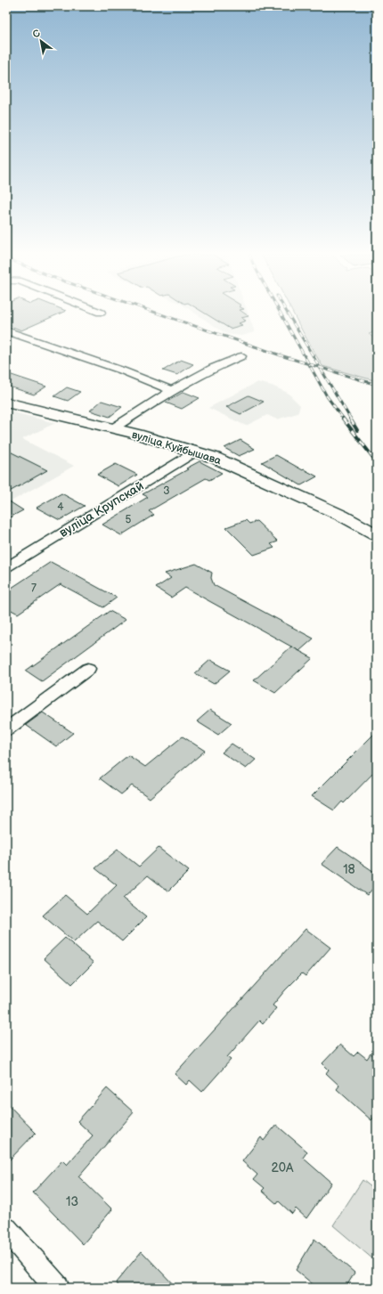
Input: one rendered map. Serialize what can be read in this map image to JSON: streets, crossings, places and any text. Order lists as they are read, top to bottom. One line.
{"streets":{"main road":["вуліца Куйбышава"],"street":["вуліца Крупскай"]},"crossings":[["вуліца Куйбышава","вуліца Крупскай"]],"house_numbers":["3","4","5","7","18","20А","13"],"north":"top left"}
